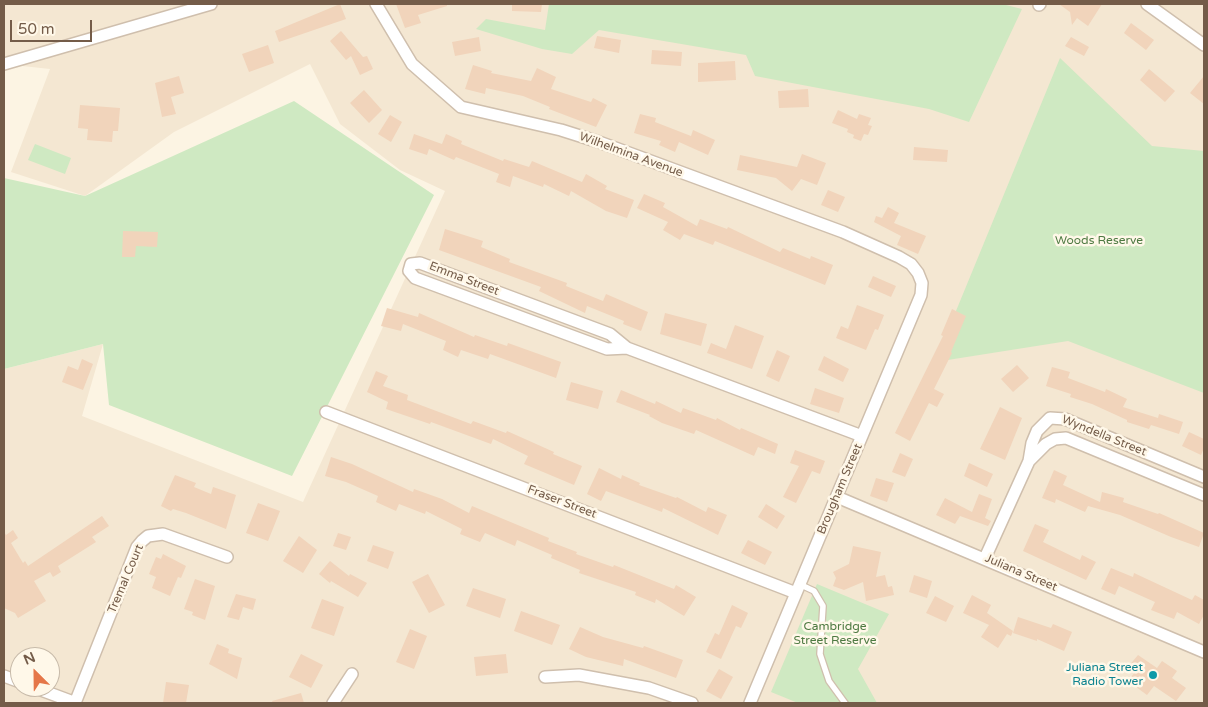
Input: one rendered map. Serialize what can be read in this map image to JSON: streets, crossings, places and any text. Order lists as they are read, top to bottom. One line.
{"streets":{"street":["Wilhelmina Avenue","Emma Street","Wyndella Street","Brougham Street","Fraser Street","Juliana Street","Tremal Court"]},"crossings":[["Wilhelmina Avenue","Brougham Street"],["Emma Street","Brougham Street"],["Wyndella Street","Juliana Street"],["Brougham Street","Fraser Street"],["Brougham Street","Juliana Street"]],"parks":["Woods Reserve","Cambridge Street Reserve"],"places":["Juliana Street Radio Tower"],"scale_bar":"50 m","north":"top left"}
